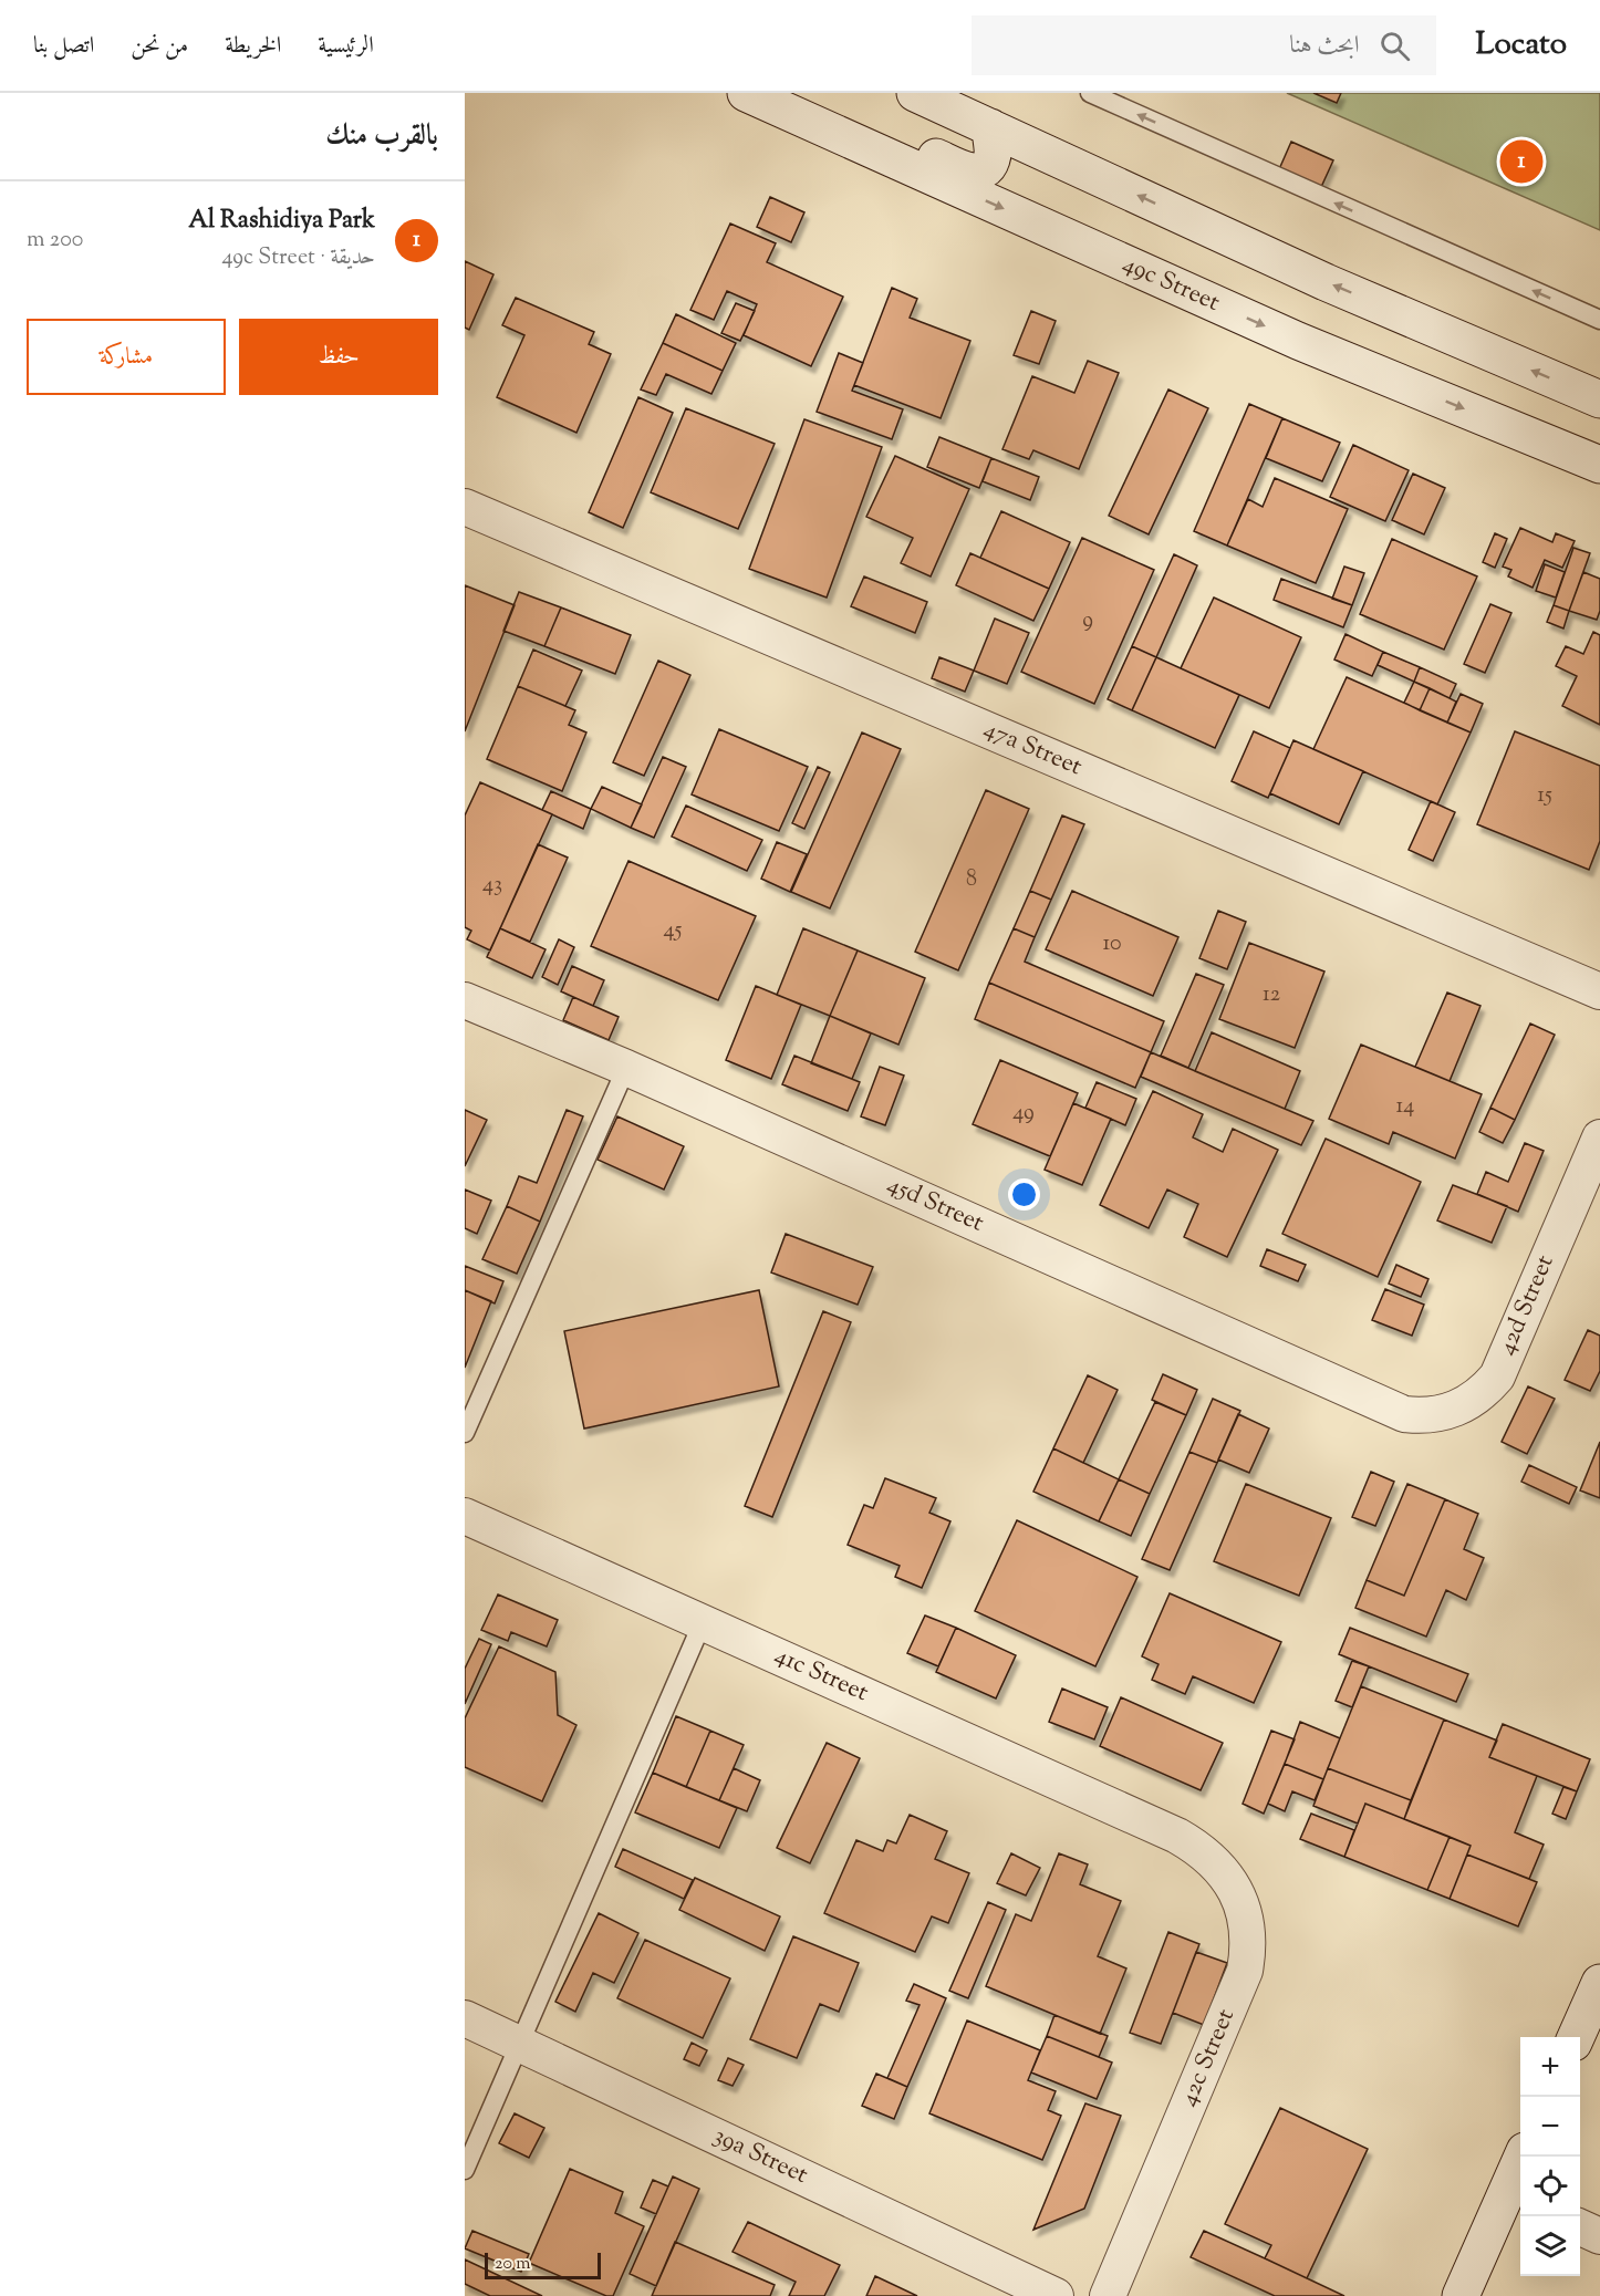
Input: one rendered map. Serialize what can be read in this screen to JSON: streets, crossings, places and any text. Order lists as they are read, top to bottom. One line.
{"streets":{"street":["49c Street","47a Street","45d Street","42d Street","41c Street","42c Street","39a Street"]},"crossings":[["45d Street","42d Street"],["41c Street","42c Street"]],"house_numbers":["9","15","8","43","45","10","12","14","49"],"scale_bar":"20 m","page":{"header":"Locato","search":"ابحث هنا","nav":["الرئيسية","الخريطة","من نحن","اتصل بنا"],"heading":"بالقرب منك","pins":"1","list":[{"mark":"1","name":"Al Rashidiya Park","note":"حديقة · 49c Street","value":"200 m"}],"buttons":["حفظ","مشاركة"],"map_buttons":["+","−"],"scale":"20 m"}}
